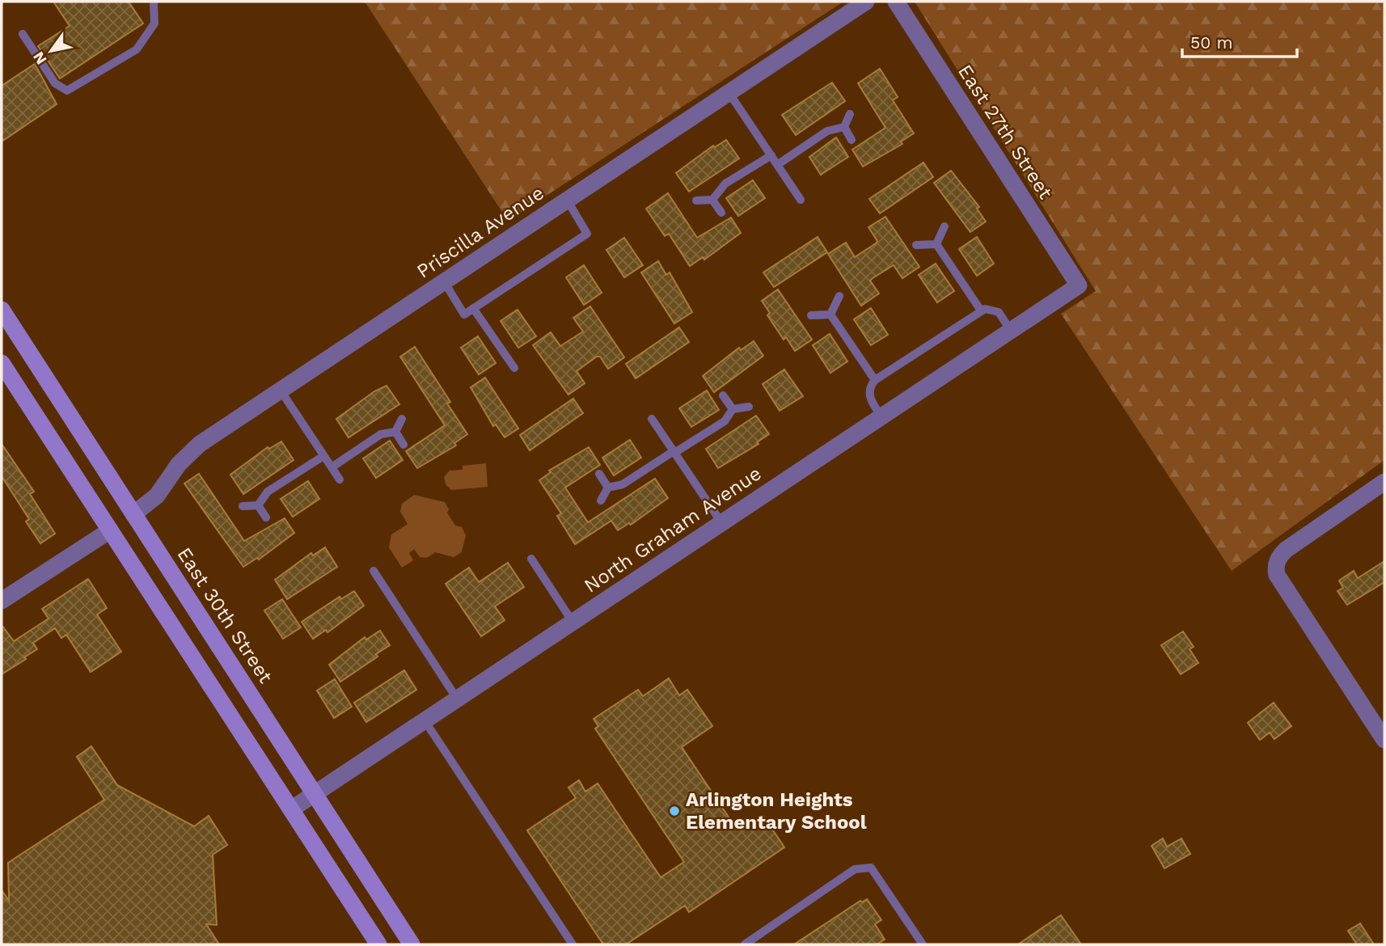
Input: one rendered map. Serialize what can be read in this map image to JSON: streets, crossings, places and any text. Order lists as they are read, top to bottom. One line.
{"streets":{"main road":["East 30th Street"],"street":["East 27th Street","Priscilla Avenue","North Graham Avenue"]},"crossings":[["East 27th Street","North Graham Avenue"],["Priscilla Avenue","East 30th Street"],["North Graham Avenue","East 30th Street"]],"places":["Arlington Heights Elementary School"],"scale_bar":"50 m","north":"bottom left"}
